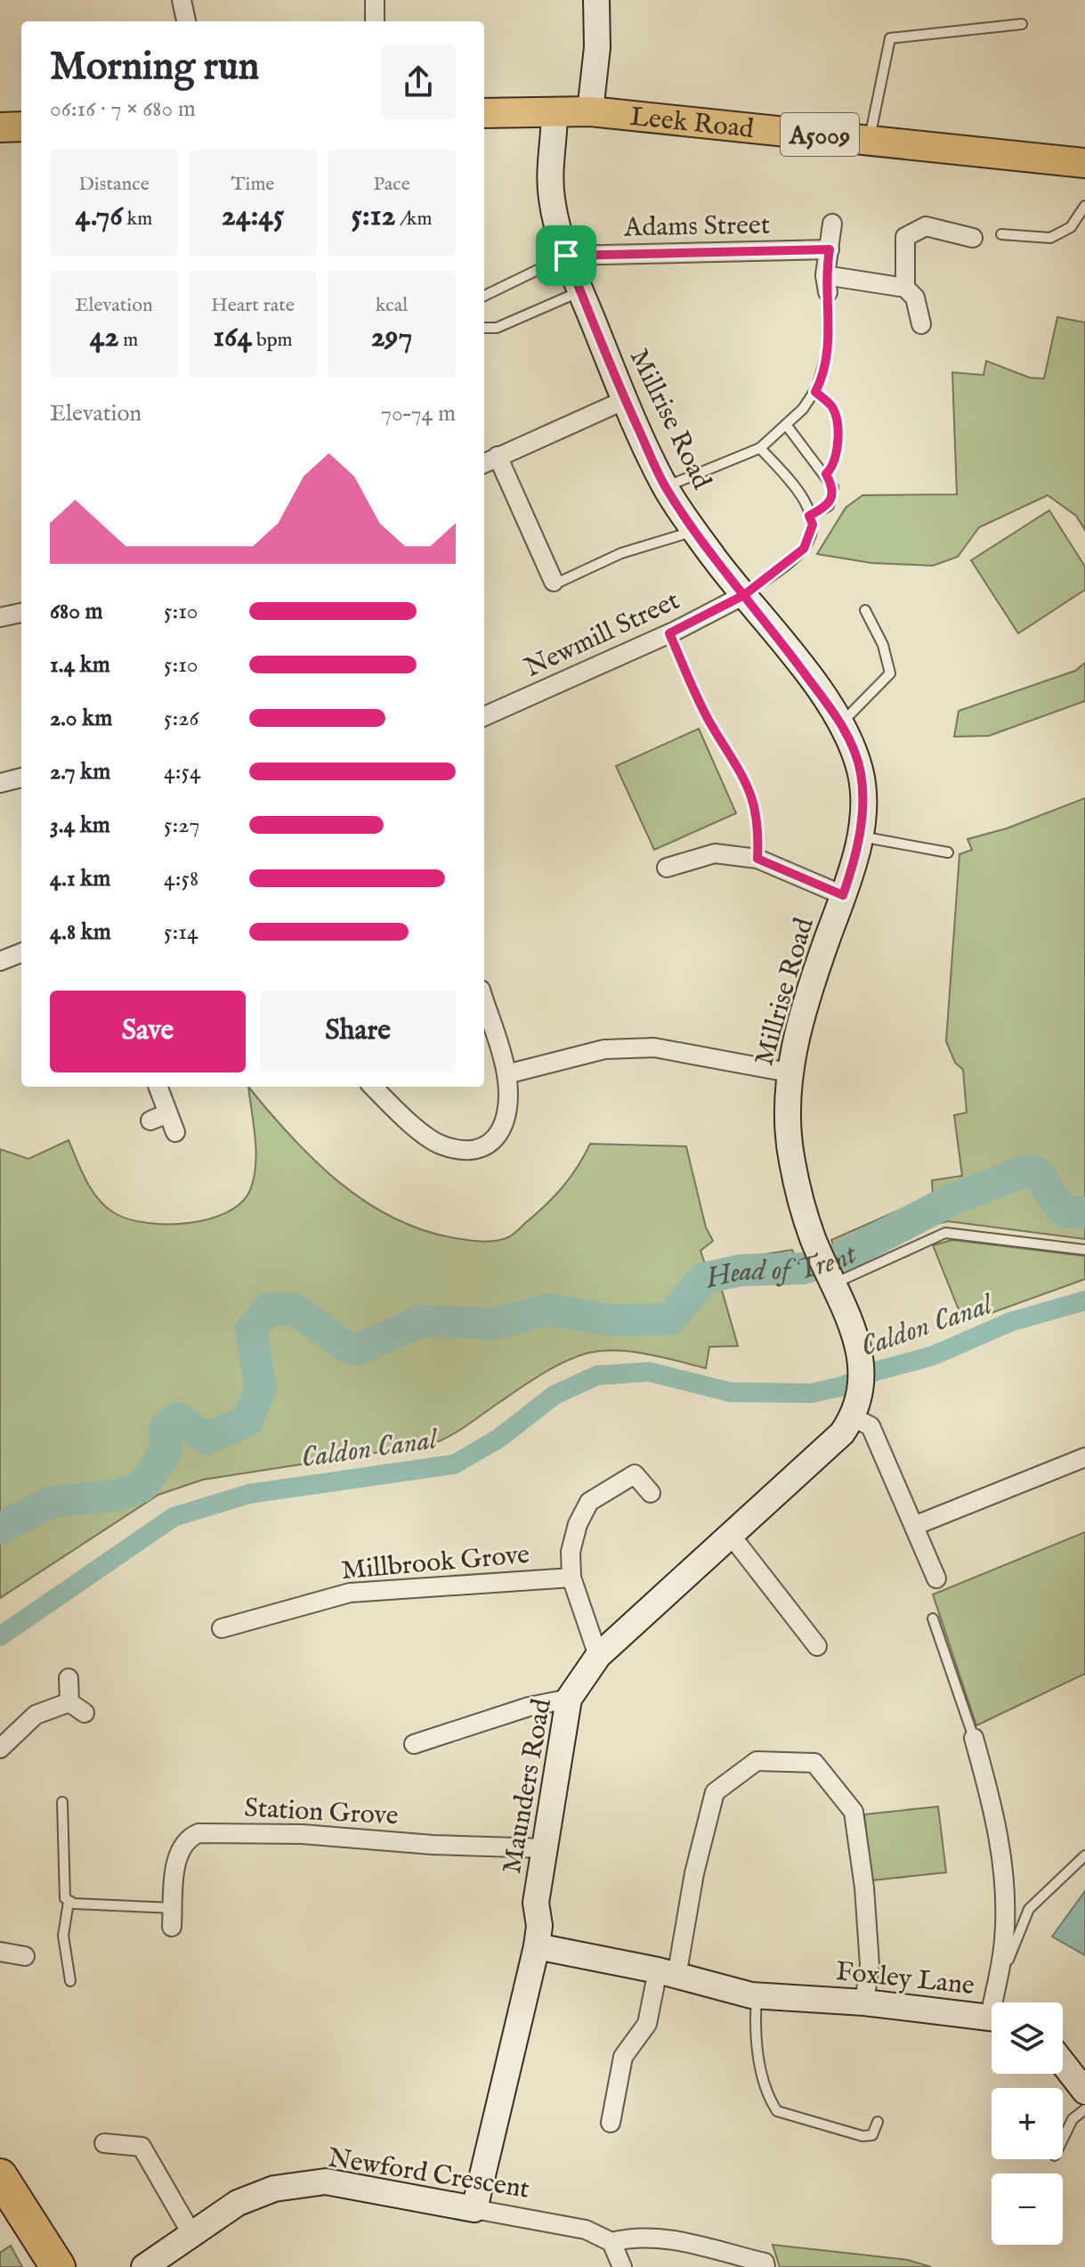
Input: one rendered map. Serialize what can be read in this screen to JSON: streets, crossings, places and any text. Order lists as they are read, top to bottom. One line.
{"streets":{"main road":["Leek Road","A5009"],"street":["Adams Street","Millrise Road","Newmill Street","Millbrook Grove","Maunders Road","Station Grove","Foxley Lane","Newford Crescent"]},"crossings":[["Leek Road","A5009"],["Leek Road","Millrise Road"],["A5009","Millrise Road"],["Adams Street","Millrise Road"],["Millrise Road","Newmill Street"],["Millrise Road","Maunders Road"],["Maunders Road","Station Grove"],["Maunders Road","Foxley Lane"],["Maunders Road","Newford Crescent"]],"water":["Head of Trent","Caldon Canal"],"page":{"heading":["Morning run","06:16 · 7 × 680 m"],"stats":[["Distance","4.76 km"],["Time","24:45"],["Pace","5:12 /km"],["Elevation","42 m"],["Heart rate","164 bpm"],["kcal","297"]],"chart":["Elevation","70–74 m"],"list":[{"name":"680 m","note":"5:10"},{"name":"1.4 km","note":"5:10"},{"name":"2.0 km","note":"5:26"},{"name":"2.7 km","note":"4:54"},{"name":"3.4 km","note":"5:27"},{"name":"4.1 km","note":"4:58"},{"name":"4.8 km","note":"5:14"}],"buttons":["Save","Share"],"map_buttons":["+","−"]}}
